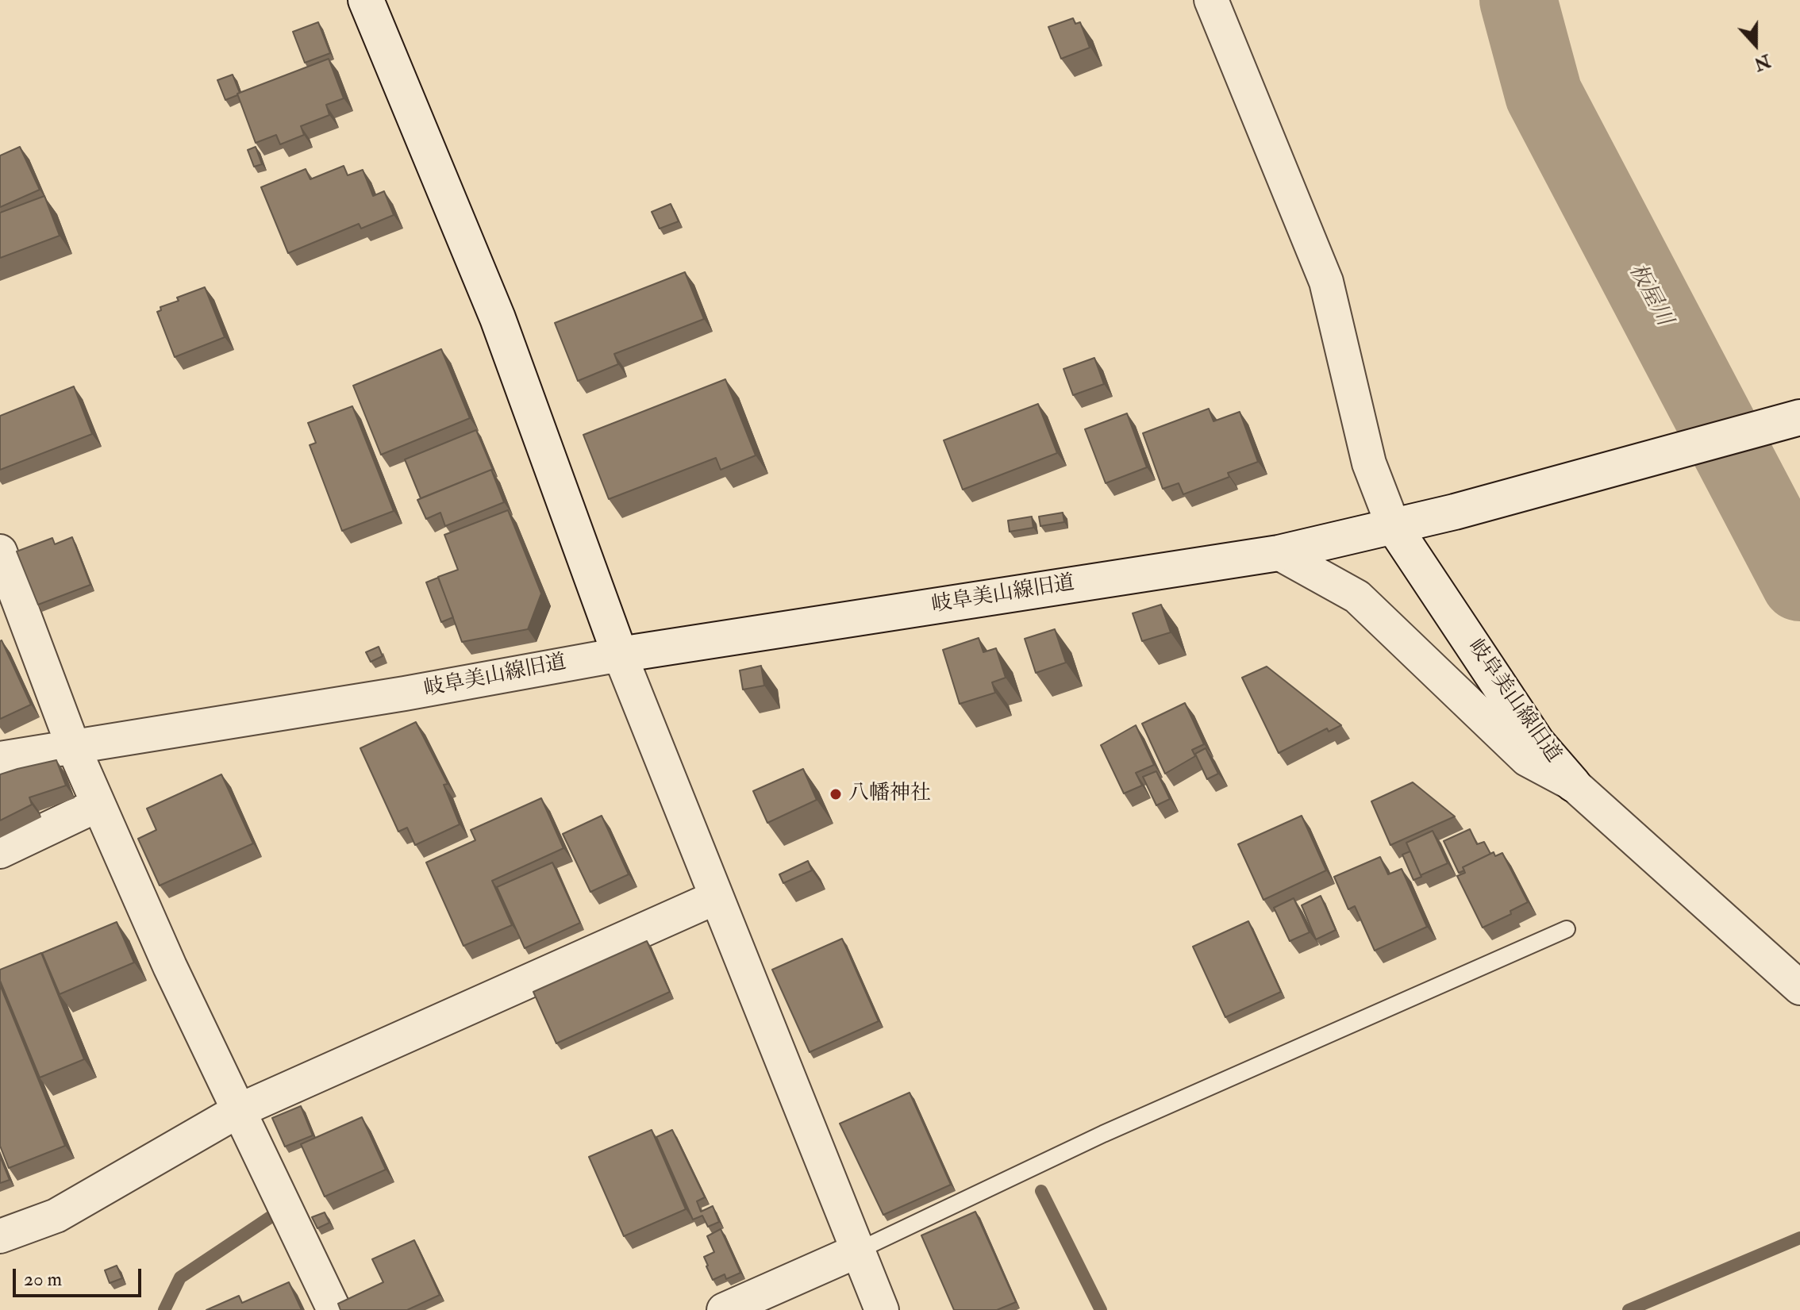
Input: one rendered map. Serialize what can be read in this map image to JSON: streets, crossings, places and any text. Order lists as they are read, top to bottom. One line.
{"streets":{"street":["岐阜美山線旧道"]},"water":["板屋川"],"places":["八幡神社"],"scale_bar":"20 m","north":"bottom"}
